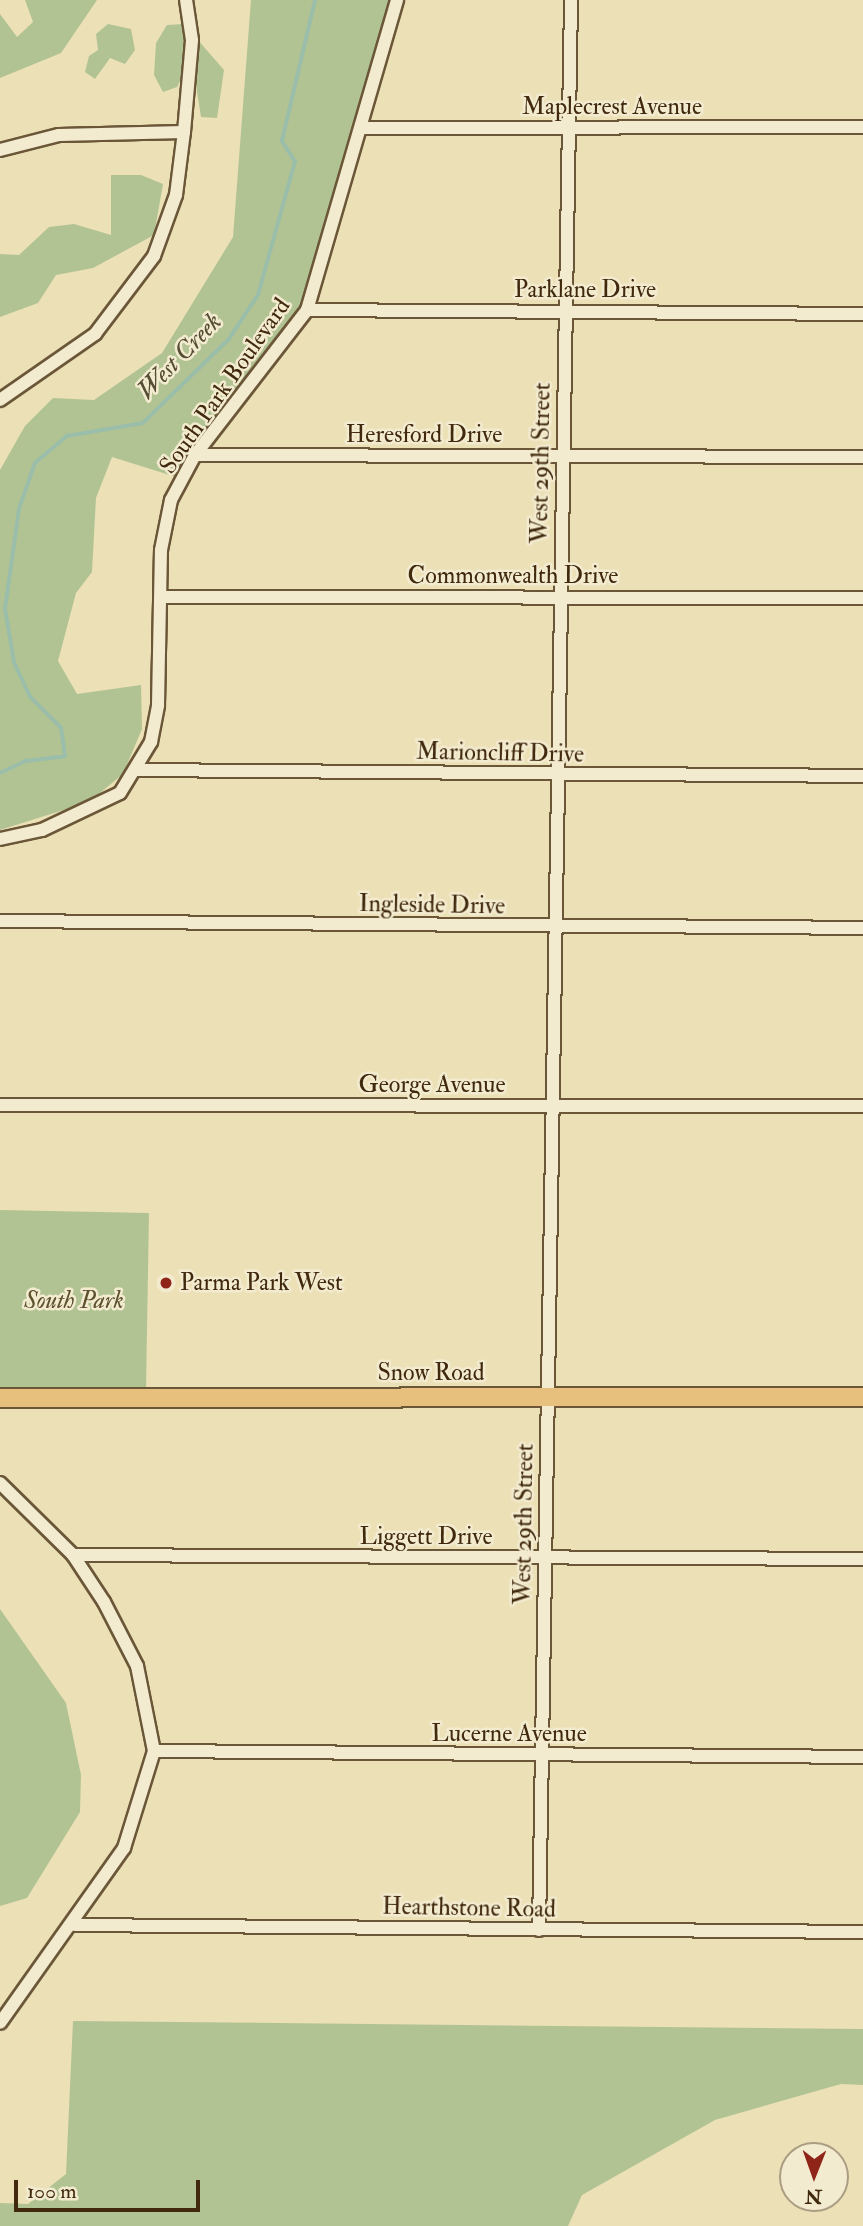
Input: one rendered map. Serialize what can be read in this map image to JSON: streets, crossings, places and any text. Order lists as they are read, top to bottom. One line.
{"streets":{"main road":["Snow Road"],"street":["Maplecrest Avenue","Parklane Drive","South Park Boulevard","Heresford Drive","West 29th Street","Commonwealth Drive","Marioncliff Drive","Ingleside Drive","George Avenue","Liggett Drive","Lucerne Avenue","Hearthstone Road"]},"crossings":[["Maplecrest Avenue","South Park Boulevard"],["Maplecrest Avenue","West 29th Street"],["Parklane Drive","South Park Boulevard"],["Parklane Drive","West 29th Street"],["South Park Boulevard","Heresford Drive"],["South Park Boulevard","Commonwealth Drive"],["South Park Boulevard","Marioncliff Drive"],["Heresford Drive","West 29th Street"],["West 29th Street","Commonwealth Drive"],["West 29th Street","Marioncliff Drive"],["West 29th Street","Ingleside Drive"],["West 29th Street","George Avenue"],["West 29th Street","Snow Road"],["West 29th Street","Liggett Drive"],["West 29th Street","Lucerne Avenue"],["West 29th Street","Hearthstone Road"]],"water":["West Creek"],"parks":["South Park"],"places":["Parma Park West"],"scale_bar":"100 m","north":"bottom"}
